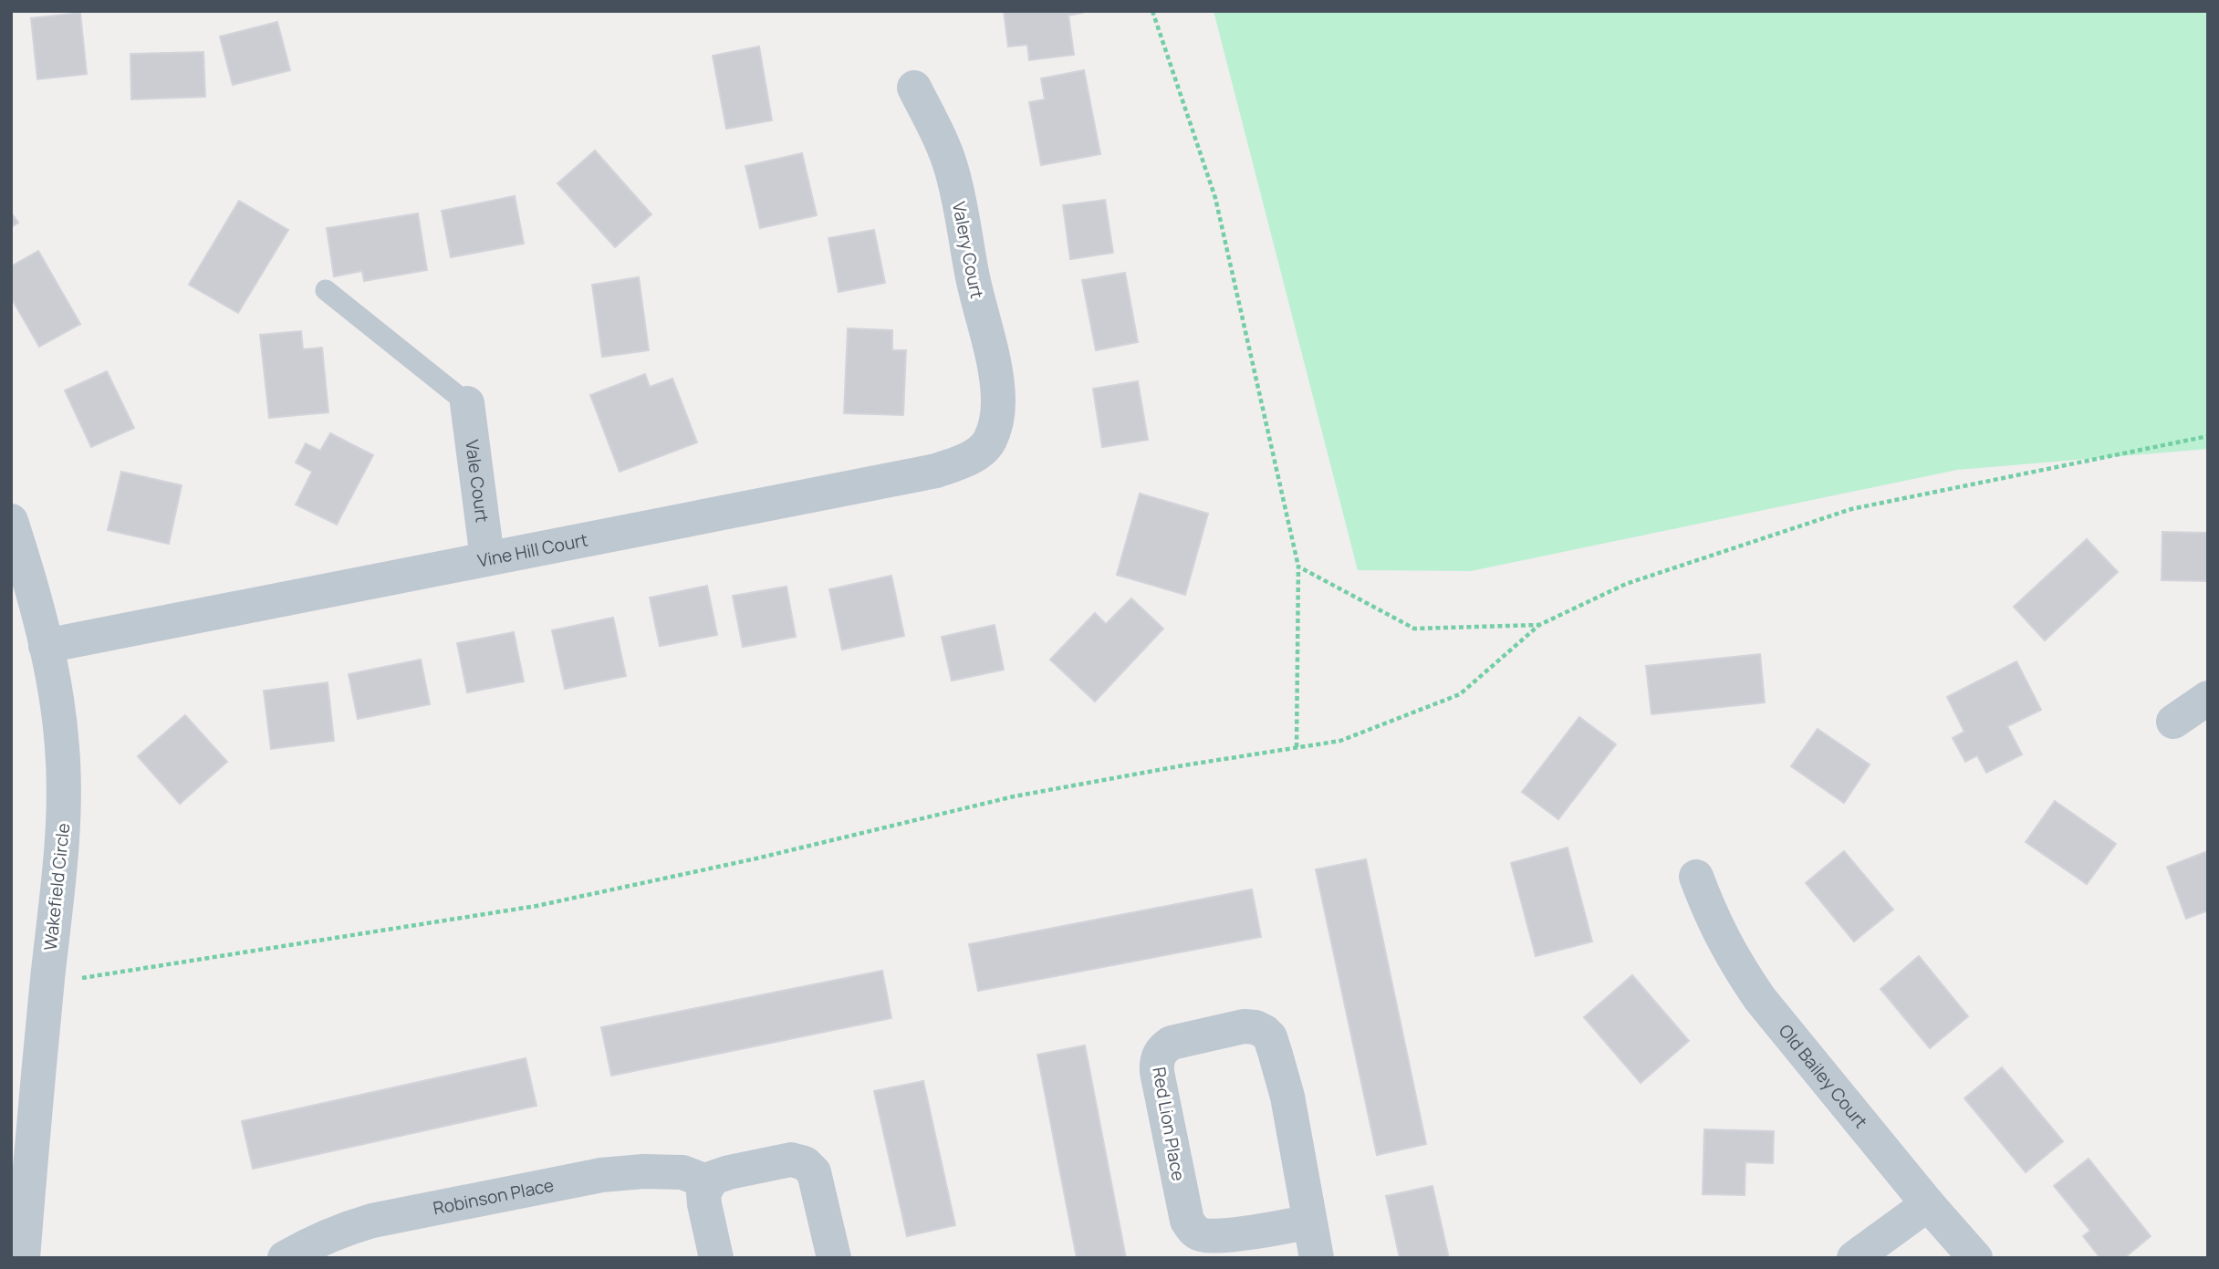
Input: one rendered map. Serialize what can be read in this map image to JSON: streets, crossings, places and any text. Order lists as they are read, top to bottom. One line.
{"streets":{"street":["Valery Court","Vale Court","Vine Hill Court","Wakefield Circle","Old Bailey Court","Red Lion Place","Robinson Place"]},"crossings":[["Valery Court","Vine Hill Court"],["Vale Court","Vine Hill Court"],["Vine Hill Court","Wakefield Circle"]]}
